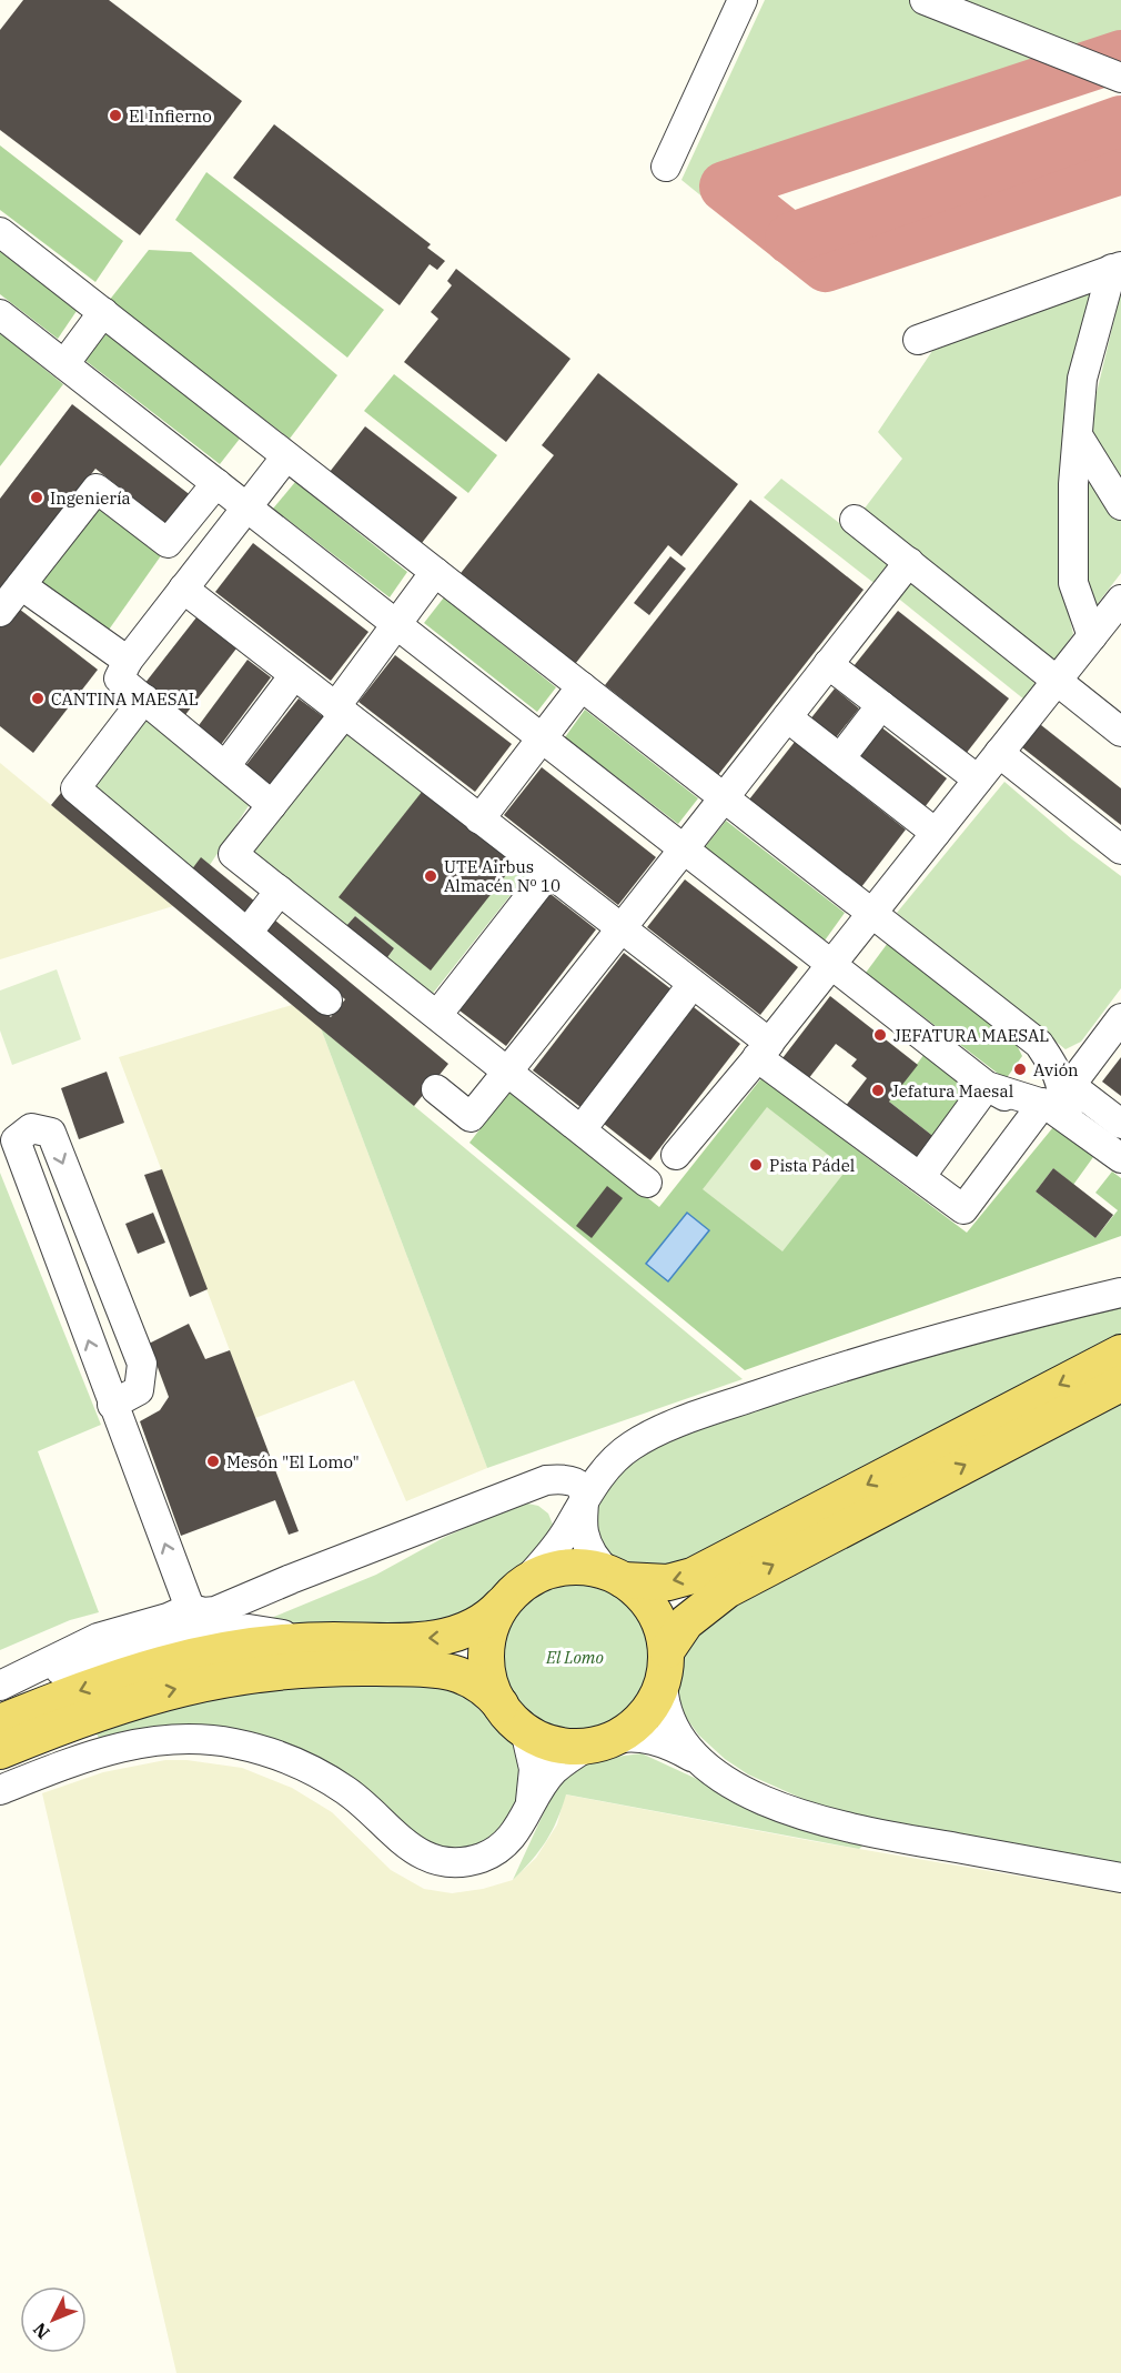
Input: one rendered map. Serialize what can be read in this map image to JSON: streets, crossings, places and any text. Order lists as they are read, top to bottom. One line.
{"parks":["El Lomo"],"places":["El Infierno","Ingeniería","CANTINA MAESAL","UTE Airbus Almacén Nº 10","JEFATURA MAESAL","Avión","Jefatura Maesal","Pista Pádel","Mesón \"El Lomo\""],"north":"bottom left"}
